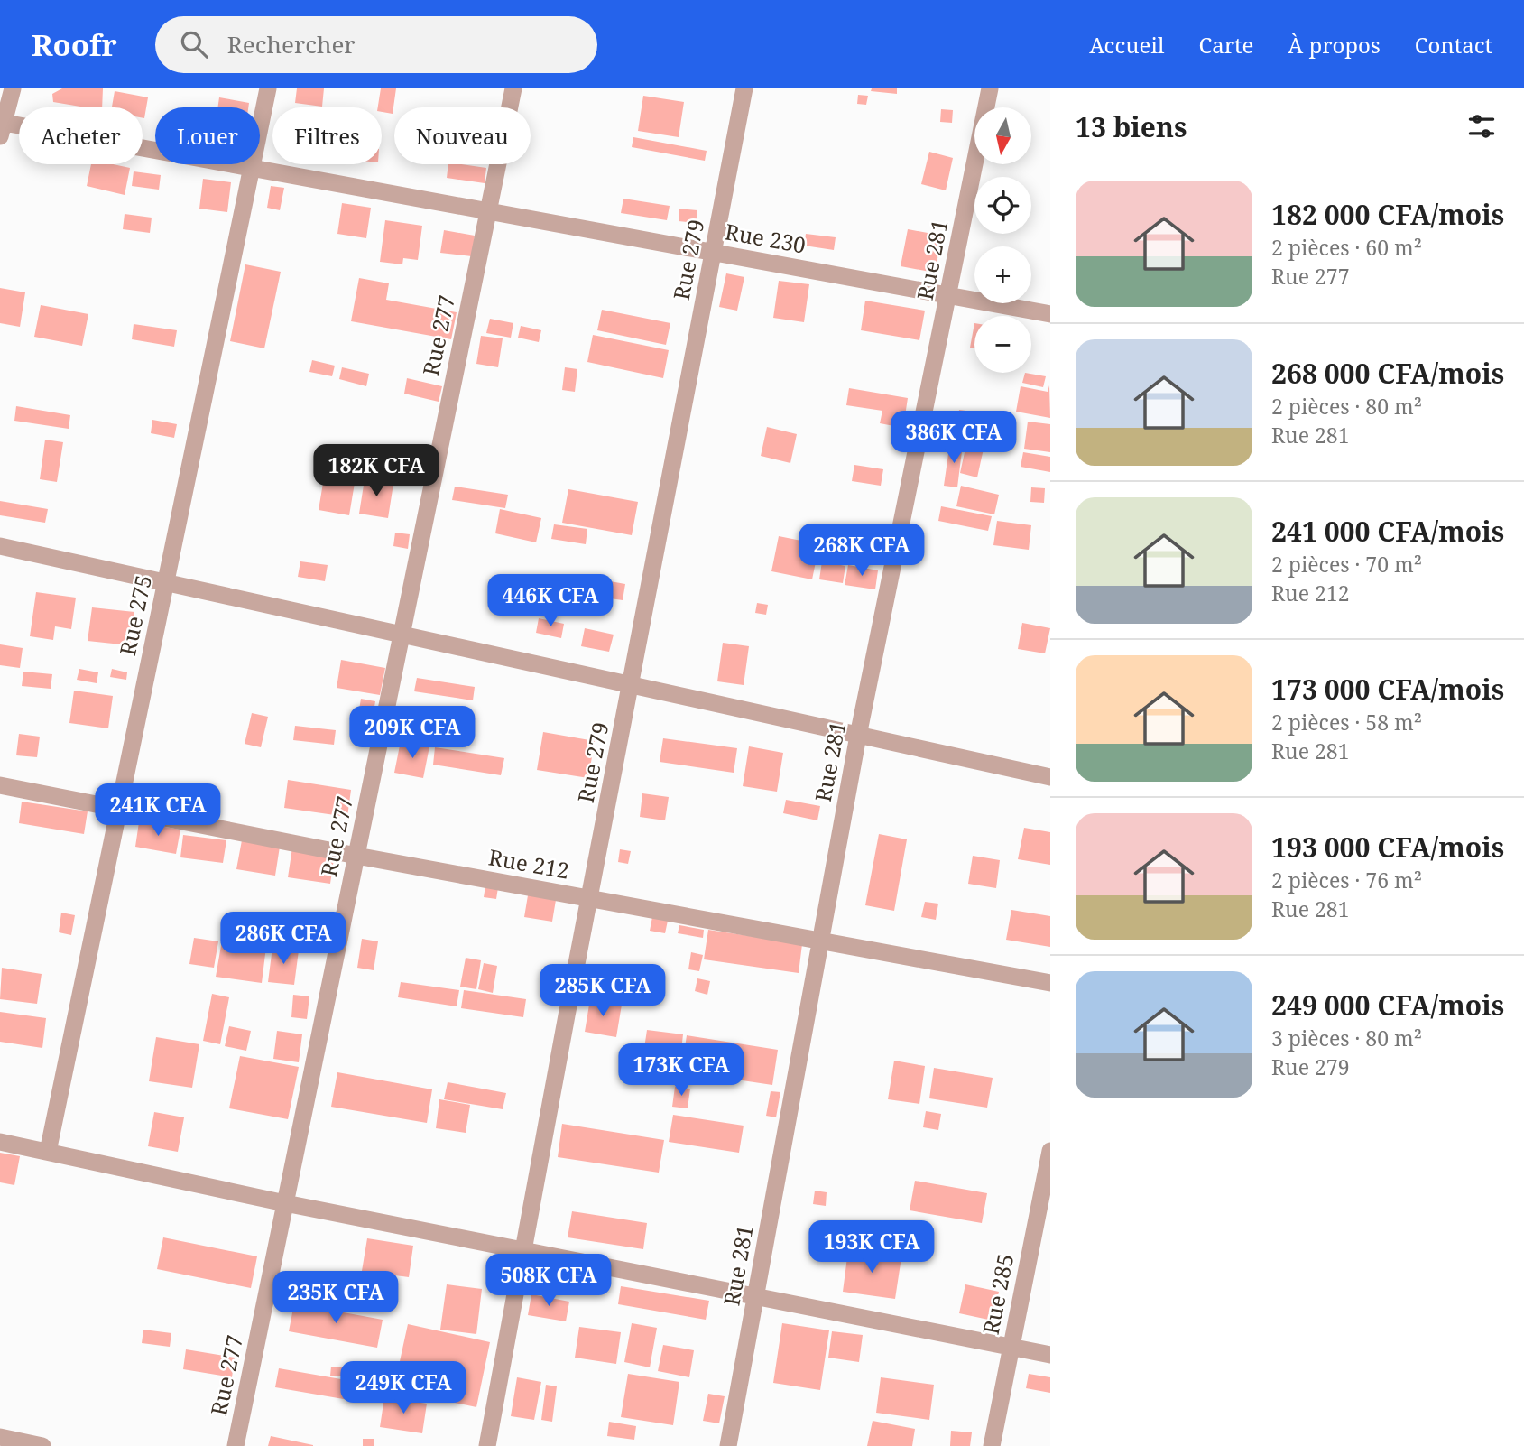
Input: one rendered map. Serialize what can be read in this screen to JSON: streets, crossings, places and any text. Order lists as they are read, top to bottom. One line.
{"streets":{"street":["Rue 230","Rue 279","Rue 281","Rue 277","Rue 275","Rue 212","Rue 285"]},"crossings":[["Rue 230","Rue 279"],["Rue 230","Rue 281"],["Rue 230","Rue 277"],["Rue 230","Rue 275"],["Rue 279","Rue 212"],["Rue 281","Rue 212"],["Rue 277","Rue 212"],["Rue 275","Rue 212"]],"north":"bottom","page":{"header":"Roofr","search":"Rechercher","nav":["Accueil","Carte","À propos","Contact"],"heading":"13 biens","map_buttons":["+","−"],"chip":["Acheter","Louer","Filtres","Nouveau"],"list":[{"name":"182 000 CFA/mois","note":"2 pièces · 60 m² · Rue 277"},{"name":"268 000 CFA/mois","note":"2 pièces · 80 m² · Rue 281"},{"name":"241 000 CFA/mois","note":"2 pièces · 70 m² · Rue 212"},{"name":"173 000 CFA/mois","note":"2 pièces · 58 m² · Rue 281"},{"name":"193 000 CFA/mois","note":"2 pièces · 76 m² · Rue 281"},{"name":"249 000 CFA/mois","note":"3 pièces · 80 m² · Rue 279"}],"price":["386K CFA","182K CFA","268K CFA","446K CFA","209K CFA","241K CFA","286K CFA","285K CFA","173K CFA","193K CFA","508K CFA","235K CFA","249K CFA"]}}
